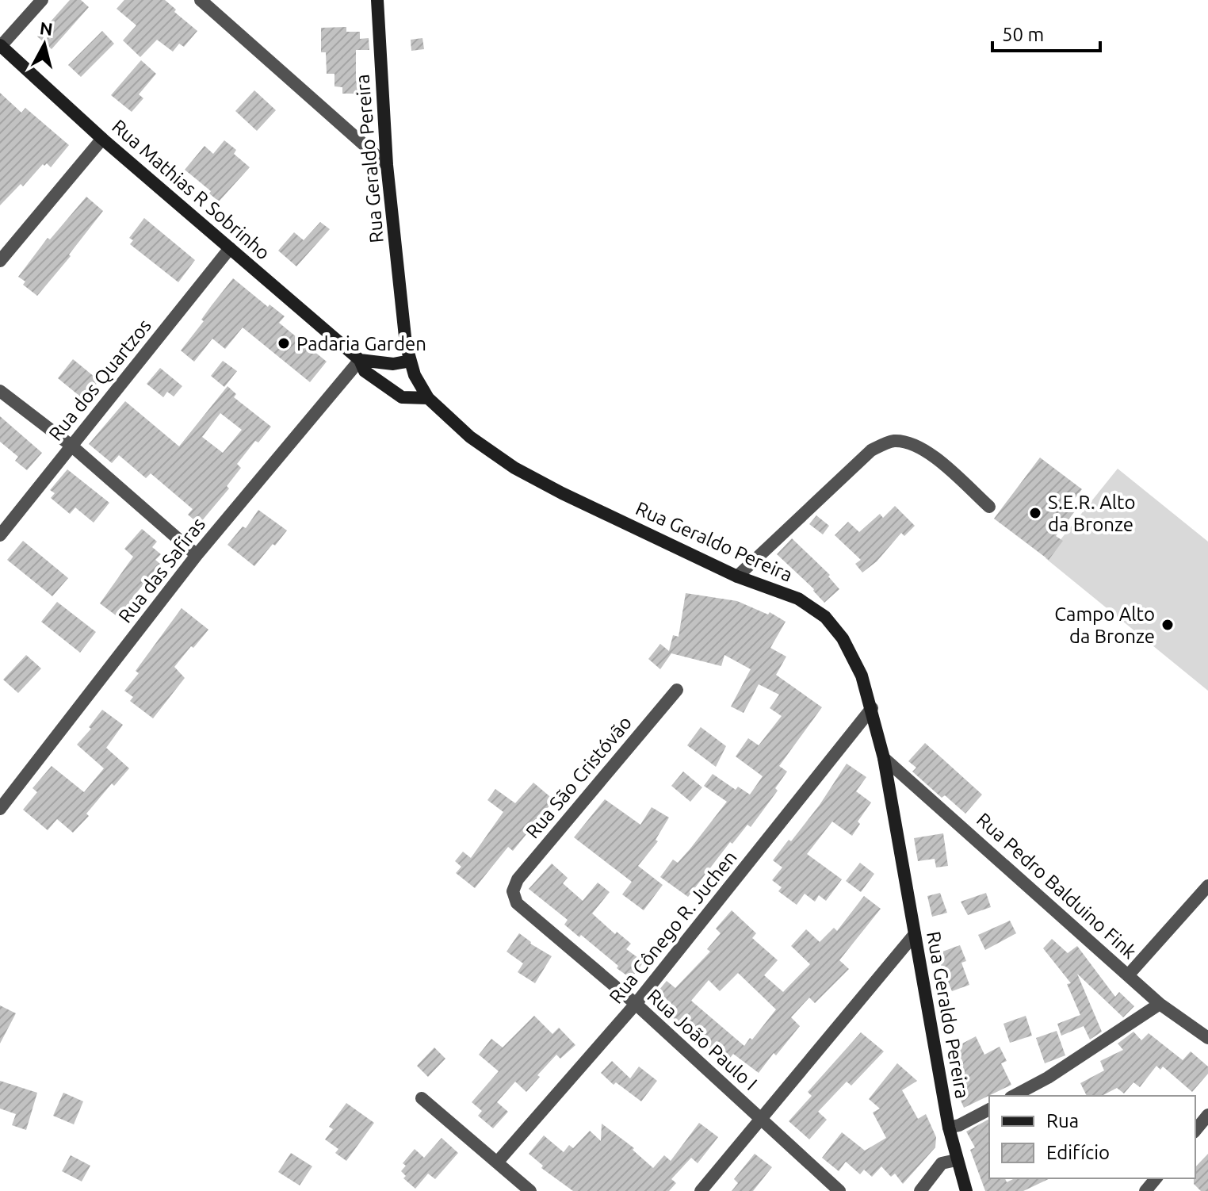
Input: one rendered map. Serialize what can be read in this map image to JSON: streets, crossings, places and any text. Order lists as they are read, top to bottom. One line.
{"streets":{"main road":["Rua Geraldo Pereira","Rua Mathias R Sobrinho"],"street":["Rua dos Quartzos","Rua das Safiras","Rua São Cristóvão","Rua Pedro Balduino Fink","Rua Cônego R. Juchen","Rua João Paulo I"]},"crossings":[["Rua Geraldo Pereira","Rua Mathias R Sobrinho"],["Rua Geraldo Pereira","Rua Pedro Balduino Fink"],["Rua Geraldo Pereira","Rua Cônego R. Juchen"],["Rua Mathias R Sobrinho","Rua dos Quartzos"],["Rua Mathias R Sobrinho","Rua das Safiras"],["Rua São Cristóvão","Rua João Paulo I"],["Rua Cônego R. Juchen","Rua João Paulo I"]],"places":["Padaria Garden","S.E.R. Alto da Bronze","Campo Alto da Bronze"],"legend":["Rua","Edifício"],"scale_bar":"50 m","north":"top"}
